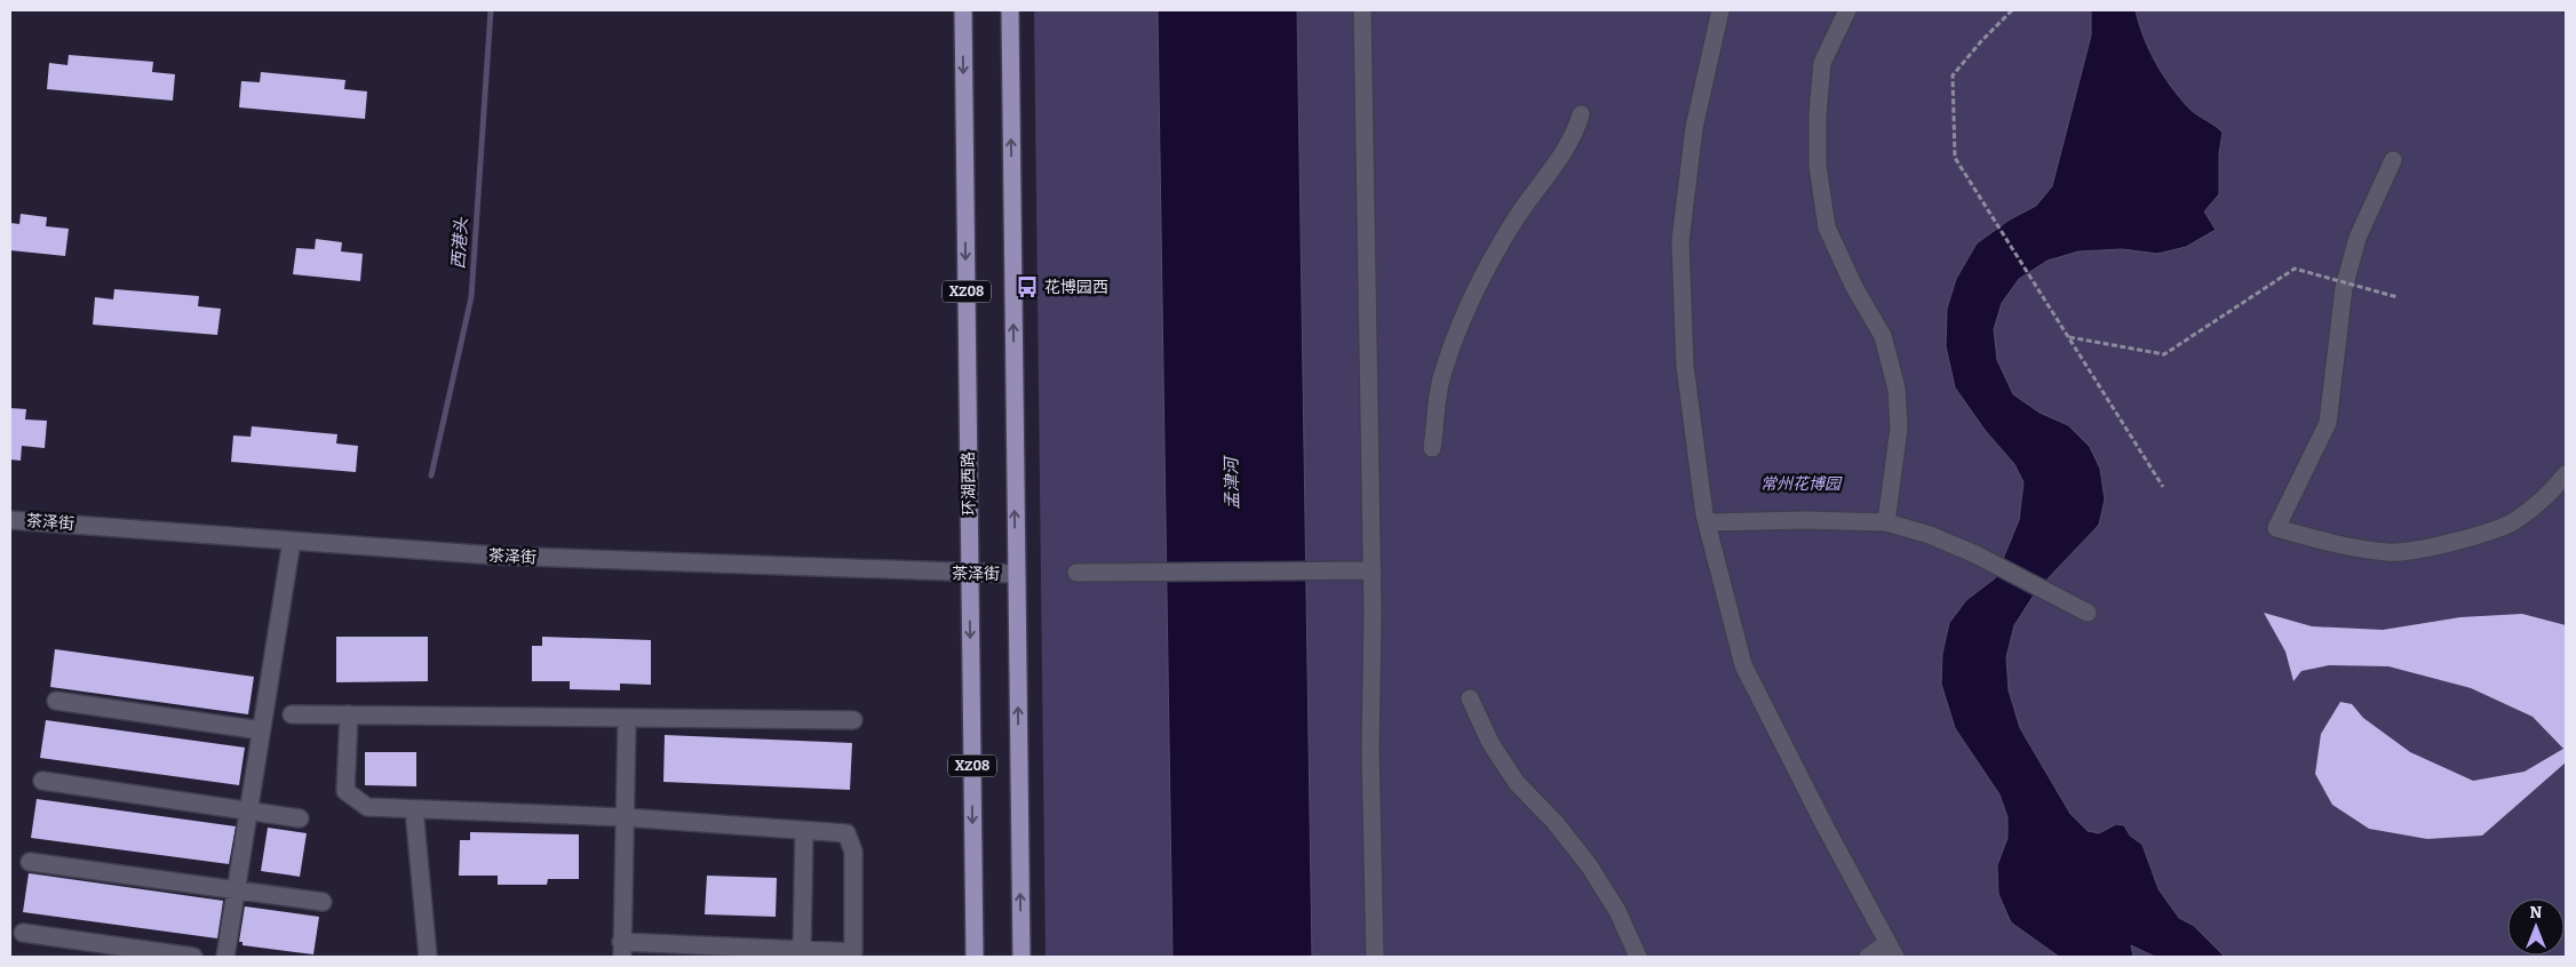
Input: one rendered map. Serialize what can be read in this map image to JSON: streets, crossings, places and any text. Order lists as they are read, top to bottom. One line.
{"streets":{"main road":["XZ08","环湖西路"],"street":["茶泽街"]},"crossings":[["XZ08","茶泽街"],["环湖西路","茶泽街"]],"water":["西港头","孟津河"],"parks":["常州花博园"],"places":{"bus stop":["花博园西"]},"north":"top"}
